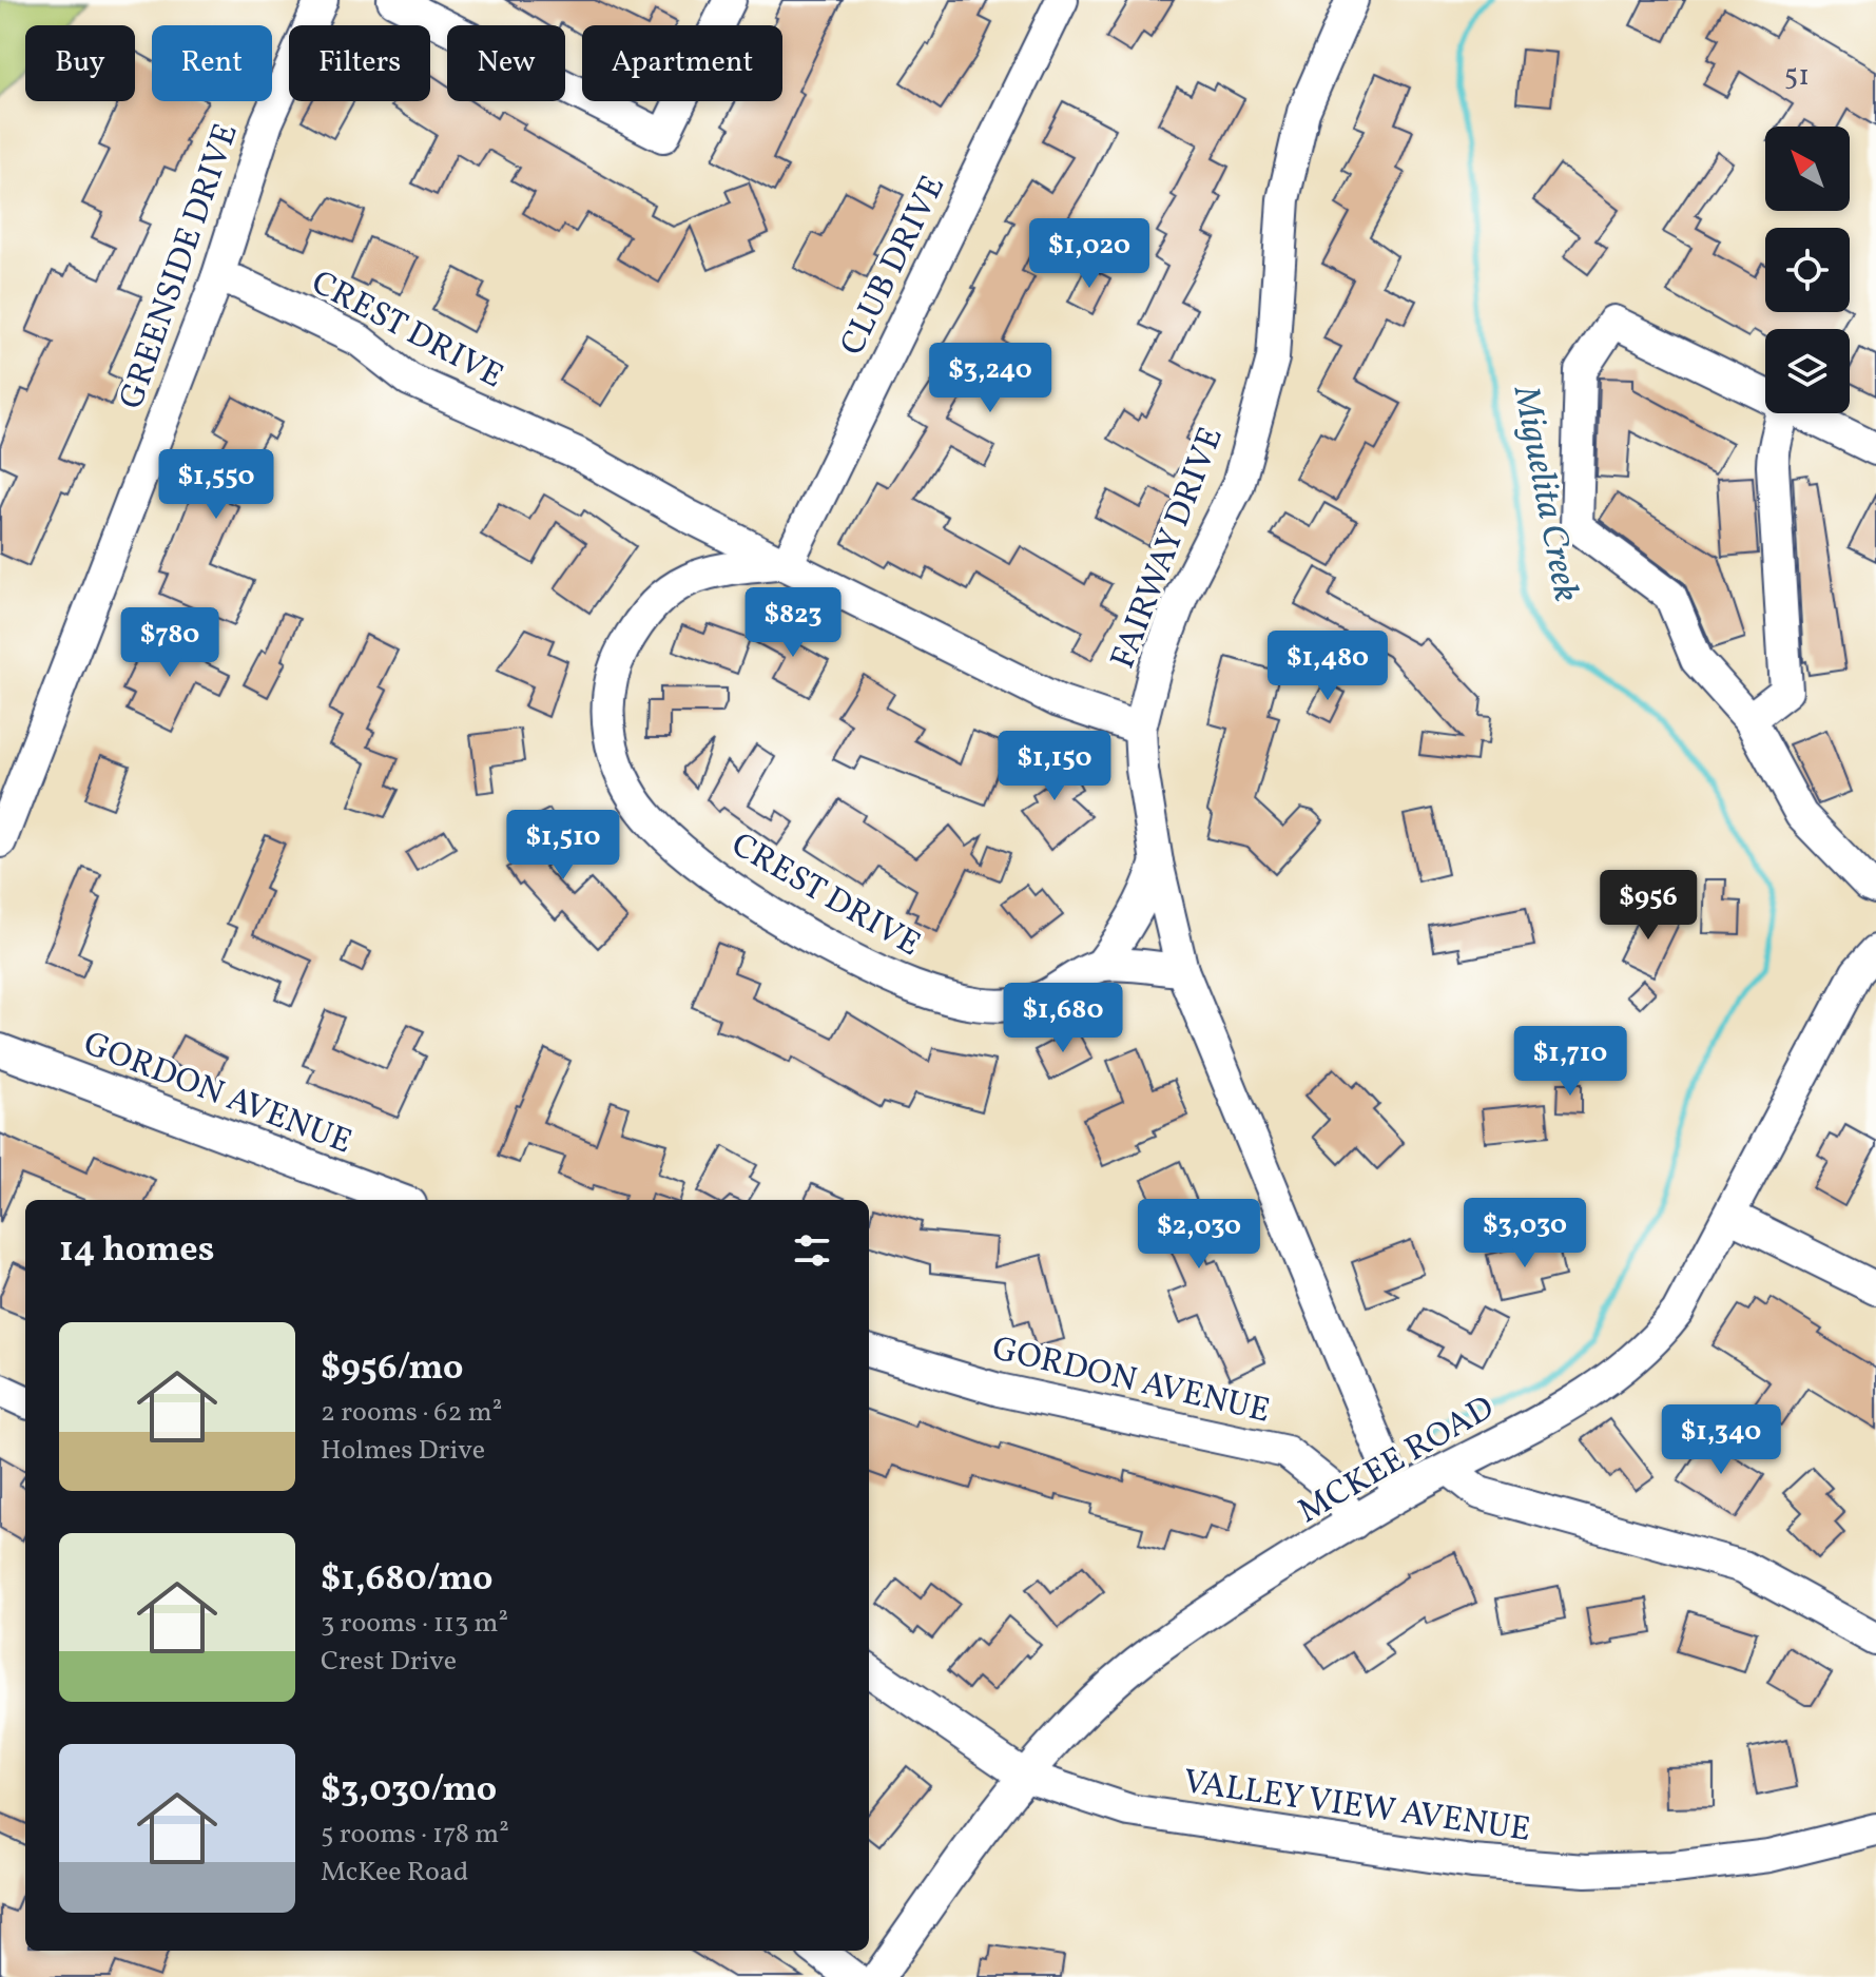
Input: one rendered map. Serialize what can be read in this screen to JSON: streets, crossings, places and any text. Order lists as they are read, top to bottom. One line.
{"streets":{"street":["CLUB DRIVE","GREENSIDE DRIVE","CREST DRIVE","FAIRWAY DRIVE","GORDON AVENUE","MCKEE ROAD","VALLEY VIEW AVENUE"]},"crossings":[["CLUB DRIVE","CREST DRIVE"],["GREENSIDE DRIVE","CREST DRIVE"],["CREST DRIVE","FAIRWAY DRIVE"],["FAIRWAY DRIVE","MCKEE ROAD"],["GORDON AVENUE","MCKEE ROAD"],["MCKEE ROAD","VALLEY VIEW AVENUE"]],"water":["Miguelita Creek"],"house_numbers":["51"],"north":"top left","page":{"chip":["Buy","Rent","Filters","New","Apartment"],"price":["$1,020","$3,240","$1,550","$823","$780","$1,480","$1,150","$1,510","$956","$1,680","$1,710","$3,030","$2,030","$1,340"],"heading":"14 homes","list":[{"name":"$956/mo","note":"2 rooms · 62 m² · Holmes Drive"},{"name":"$1,680/mo","note":"3 rooms · 113 m² · Crest Drive"},{"name":"$3,030/mo","note":"5 rooms · 178 m² · McKee Road"}]}}
